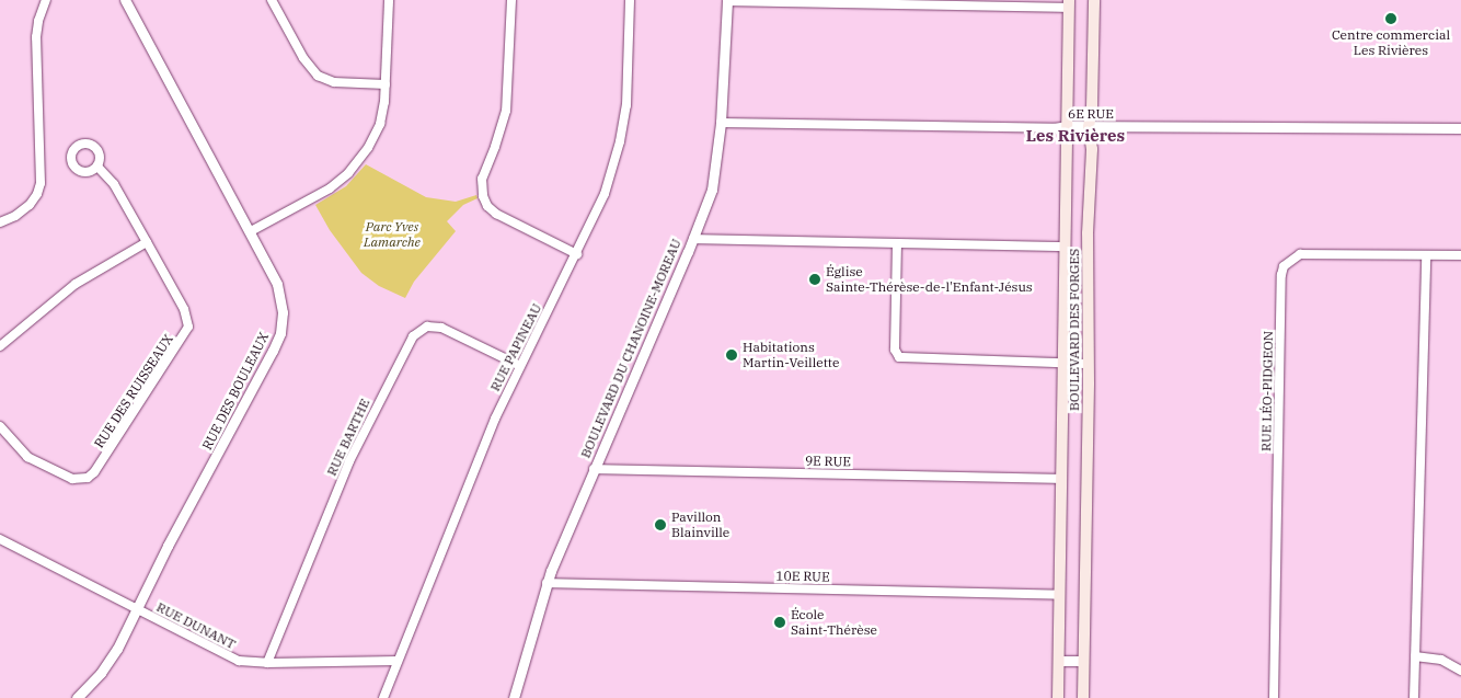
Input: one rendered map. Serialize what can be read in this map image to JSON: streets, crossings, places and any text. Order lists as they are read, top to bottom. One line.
{"streets":{"main road":["BOULEVARD DES FORGES"],"street":["6E RUE","RUE PAPINEAU","BOULEVARD DU CHANOINE-MOREAU","RUE DES RUISSEAUX","RUE DES BOULEAUX","RUE LÉO-PIDGEON","RUE BARTHE","9E RUE","10E RUE","RUE DUNANT"]},"crossings":[["6E RUE","BOULEVARD DES FORGES"],["6E RUE","BOULEVARD DU CHANOINE-MOREAU"],["BOULEVARD DES FORGES","9E RUE"],["BOULEVARD DES FORGES","10E RUE"],["RUE PAPINEAU","RUE BARTHE"],["RUE PAPINEAU","RUE DUNANT"],["BOULEVARD DU CHANOINE-MOREAU","9E RUE"],["BOULEVARD DU CHANOINE-MOREAU","10E RUE"],["RUE DES BOULEAUX","RUE DUNANT"],["RUE BARTHE","RUE DUNANT"]],"districts":["Les Rivières"],"parks":["Parc Yves Lamarche"],"places":["Centre commercial Les Rivières","Église Sainte-Thérèse-de-l'Enfant-Jésus","Habitations Martin-Veillette","Pavillon Blainville","École Saint-Thérèse"]}
